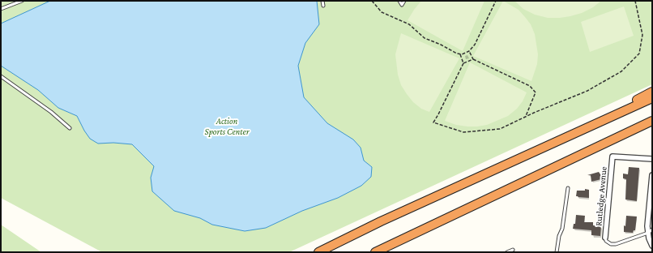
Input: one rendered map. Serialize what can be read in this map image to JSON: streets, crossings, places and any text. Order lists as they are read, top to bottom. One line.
{"streets":{"street":["Rutledge Avenue"]},"parks":["Action Sports Center"]}
